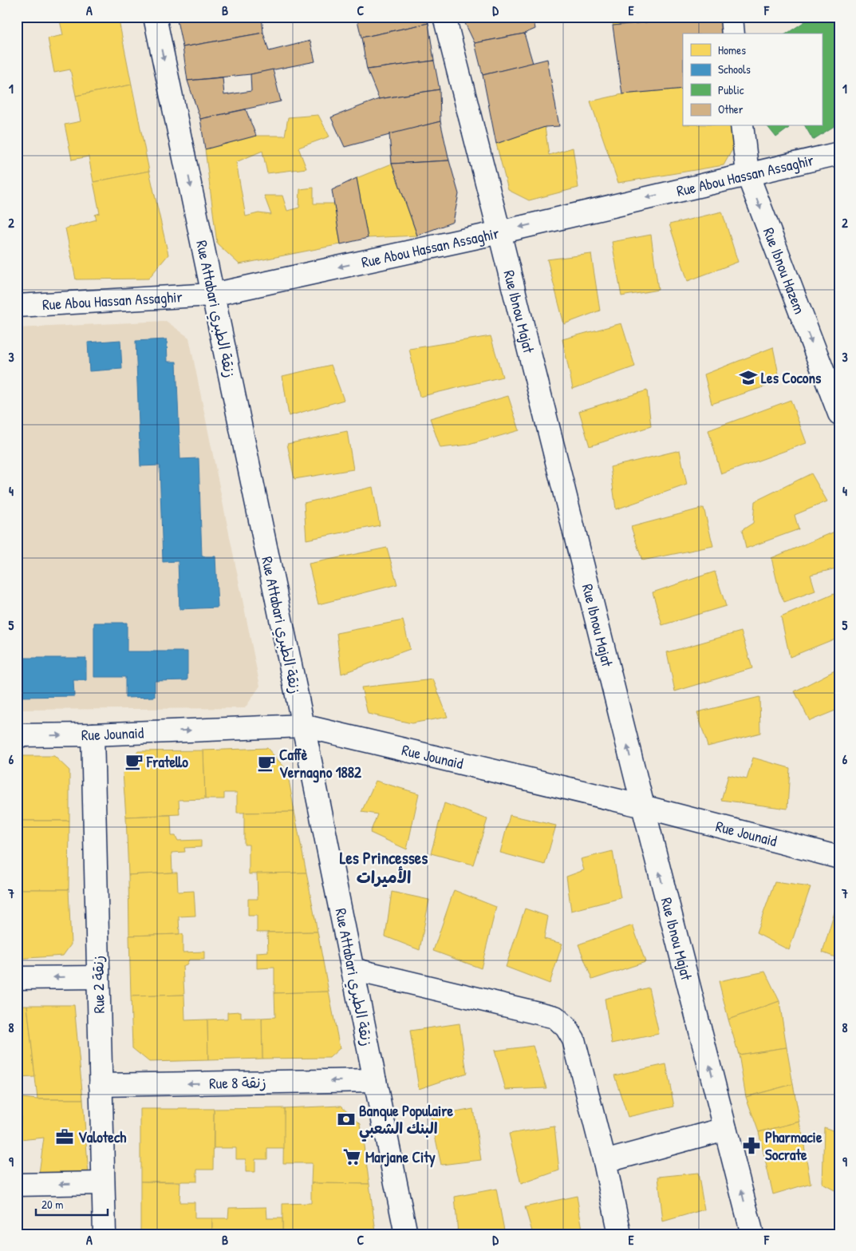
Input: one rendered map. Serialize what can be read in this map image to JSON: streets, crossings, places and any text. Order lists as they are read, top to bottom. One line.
{"streets":{"street":["Rue Abou Hassan Assaghir","Rue Ibnou Hazem","Rue Attabari زنقة الطبري","Rue Ibnou Majat","Rue Jounaid","Rue 2 زنقة","Rue 8 زنقة"]},"crossings":[["Rue Abou Hassan Assaghir","Rue Ibnou Hazem"],["Rue Abou Hassan Assaghir","Rue Attabari زنقة الطبري"],["Rue Abou Hassan Assaghir","Rue Ibnou Majat"],["Rue Attabari زنقة الطبري","Rue Jounaid"],["Rue Attabari زنقة الطبري","Rue 8 زنقة"],["Rue Ibnou Majat","Rue Jounaid"],["Rue Jounaid","Rue 2 زنقة"],["Rue 2 زنقة","Rue 8 زنقة"]],"one_way":["Rue Abou Hassan Assaghir","Rue Ibnou Hazem","Rue Ibnou Majat","Rue 8 زنقة"],"districts":["Les Princesses الأميرات"],"places":{"school or university":["Les Cocons"],"cafe":["Fratello","Caffè Vernagno 1882"],"bank":["Banque Populaire البنك الشعبي"],"office":["Valotech"],"pharmacy":["Pharmacie Socrate"],"supermarket":["Marjane City"]},"legend":["Homes","Schools","Public","Other"],"scale_bar":"20 m","grid":{"columns":["A","B","C","D","E","F"],"rows":["1","2","3","4","5","6","7","8","9"]}}
